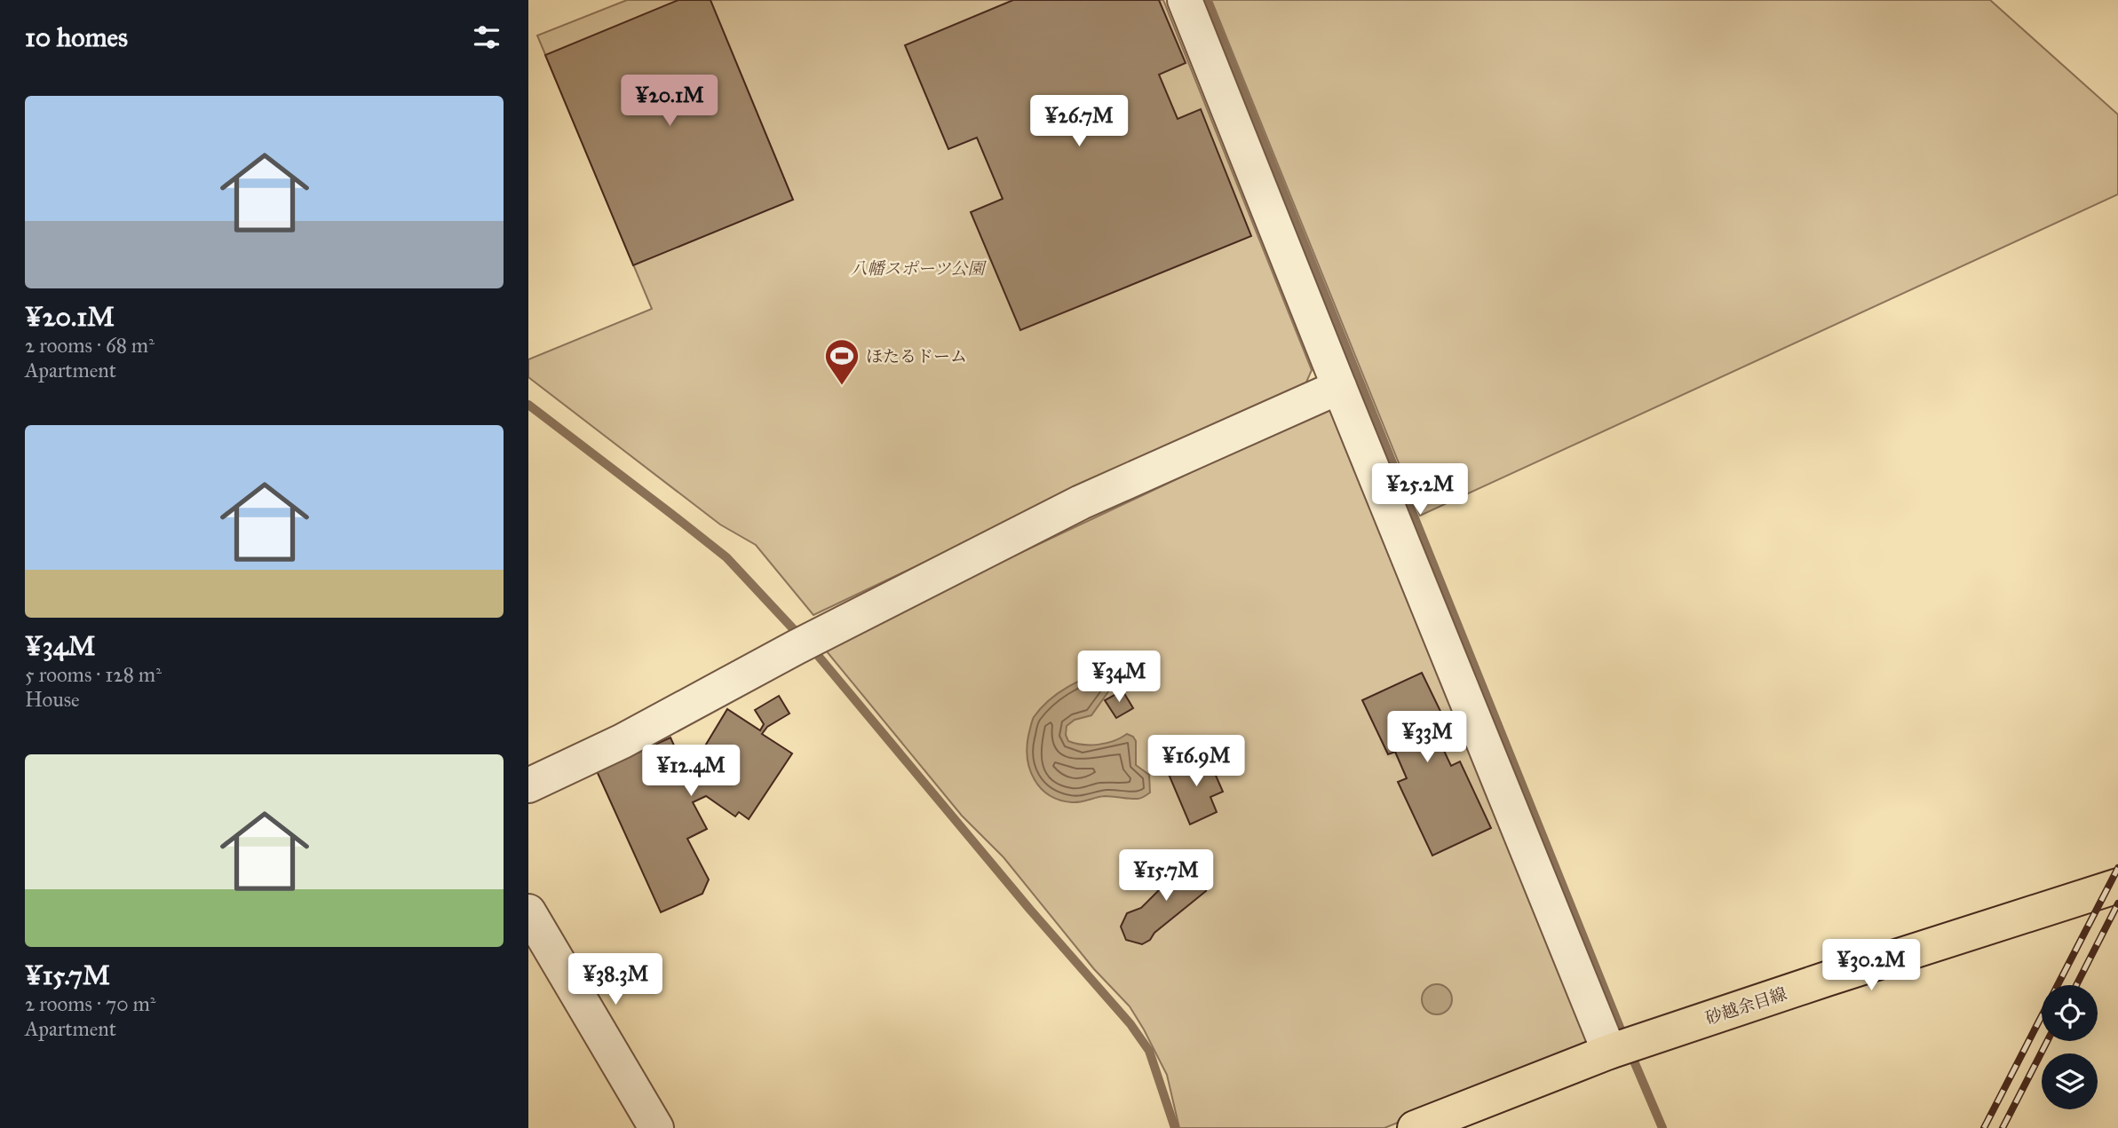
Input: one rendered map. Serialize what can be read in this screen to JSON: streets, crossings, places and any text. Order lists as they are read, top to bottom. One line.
{"streets":{"main road":["砂越余目線"]},"parks":["八幡スポーツ公園"],"places":{"sports":["ほたるドーム"]},"page":{"heading":"10 homes","list":[{"name":"¥20.1M","note":"2 rooms · 68 m² · Apartment"},{"name":"¥34M","note":"5 rooms · 128 m² · House"},{"name":"¥15.7M","note":"2 rooms · 70 m² · Apartment"}],"price":["¥20.1M","¥26.7M","¥25.2M","¥34M","¥33M","¥16.9M","¥12.4M","¥15.7M","¥30.2M","¥38.3M"]}}
